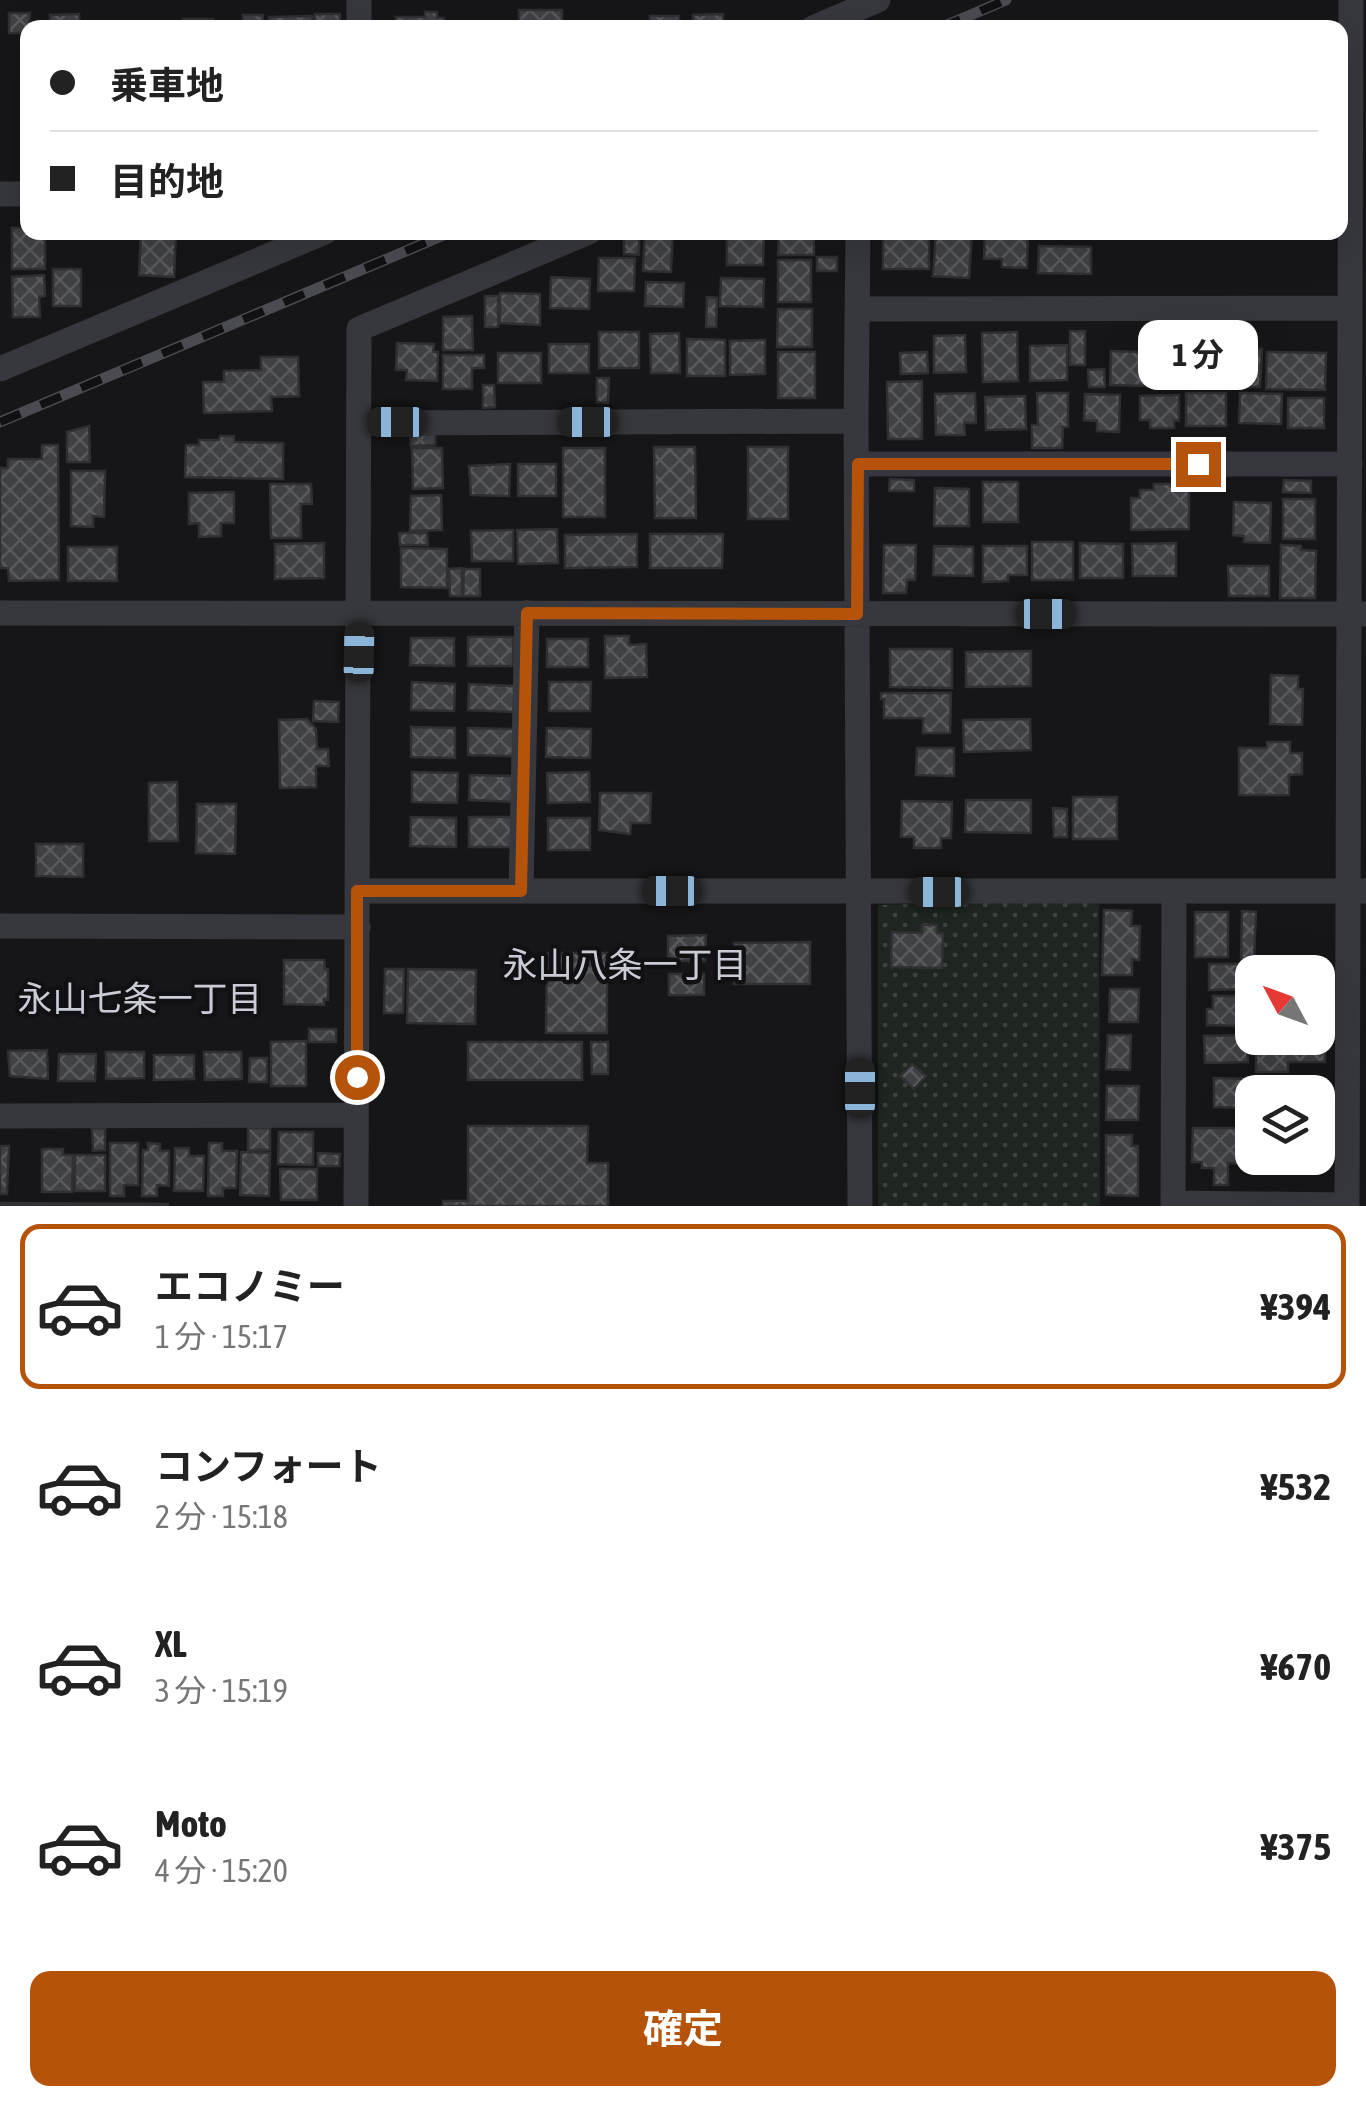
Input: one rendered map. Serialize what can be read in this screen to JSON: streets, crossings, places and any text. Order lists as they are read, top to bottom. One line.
{"districts":["永山八条一丁目","永山七条一丁目"],"north":"top left","page":{"banner":["乗車地","目的地"],"bubble":"1 分","list":[{"name":"エコノミー","note":"1 分 · 15:17","value":"¥394"},{"name":"コンフォート","note":"2 分 · 15:18","value":"¥532"},{"name":"XL","note":"3 分 · 15:19","value":"¥670"},{"name":"Moto","note":"4 分 · 15:20","value":"¥375"}],"buttons":"確定"}}
